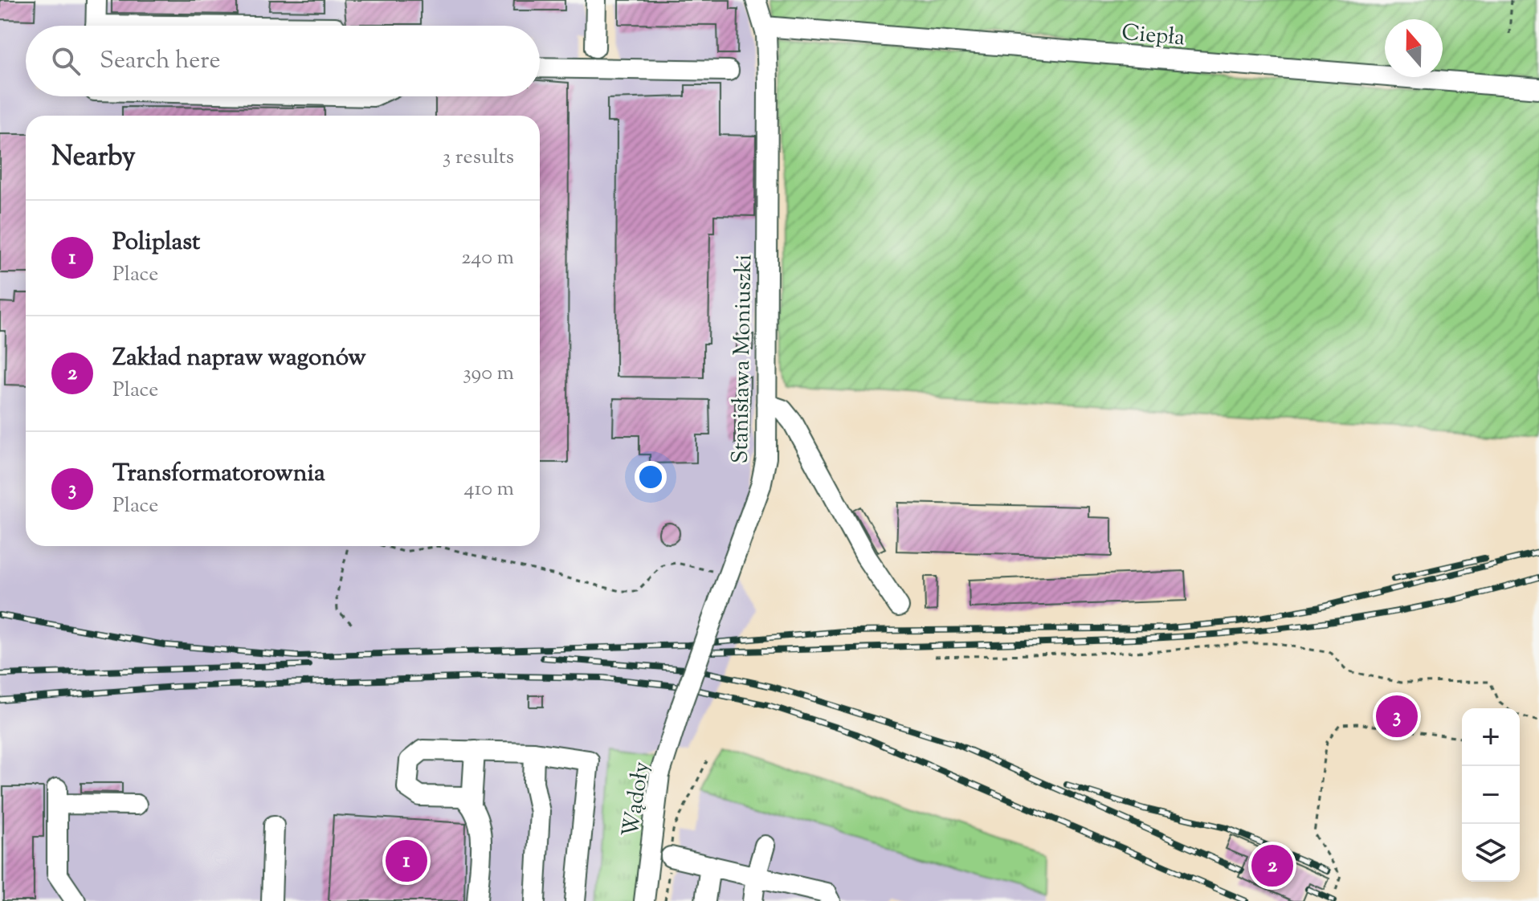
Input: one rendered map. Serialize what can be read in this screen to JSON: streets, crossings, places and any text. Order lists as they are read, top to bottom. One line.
{"streets":{"street":["Ciepła","Stanisława Moniuszki","Wądoły"]},"crossings":[["Ciepła","Stanisława Moniuszki"],["Stanisława Moniuszki","Wądoły"]],"north":"top","page":{"search":"Search here","heading":["Nearby","3 results"],"list":[{"mark":"1","name":"Poliplast","note":"Place","value":"240 m"},{"mark":"2","name":"Zakład napraw wagonów","note":"Place","value":"390 m"},{"mark":"3","name":"Transformatorownia","note":"Place","value":"410 m"}],"pins":["3","1","2"],"map_buttons":["+","−"]}}
